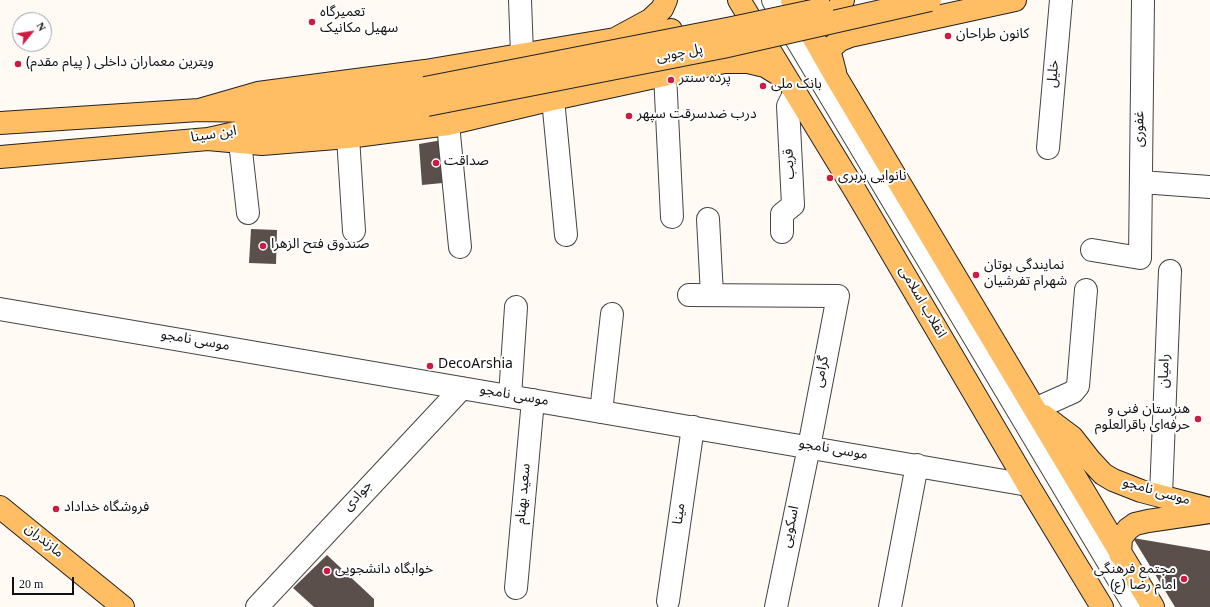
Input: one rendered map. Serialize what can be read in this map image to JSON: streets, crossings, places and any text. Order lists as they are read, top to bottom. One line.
{"streets":{"main road":["پل چوبی","ابن سینا","انقلاب اسلامی","موسی نامجو","مازندران"],"street":["خلیل","غفوری","قریب","رامیان","گرامی","سعید بهنام","جوادی","مینا","اسکویی"]},"crossings":[["پل چوبی","ابن سینا"],["قریب","انقلاب اسلامی"],["انقلاب اسلامی","موسی نامجو"],["موسی نامجو","رامیان"],["موسی نامجو","گرامی"],["موسی نامجو","سعید بهنام"],["موسی نامجو","جوادی"],["موسی نامجو","مینا"],["موسی نامجو","اسکویی"],["گرامی","اسکویی"]],"places":["تعمیرگاه سهیل مکانیک","کانون طراحان","ویترین معماران داخلی ( پیام مقدم)","پرده سنتر","بانک ملی","درب ضدسرقت سپهر","صداقت","نانوایی بربری","صندوق فتح الزهرا","نمایندگی بوتان شهرام تفرشیان","DecoArshia","هنرستان فنی و حرفه‌ای باقرالعلوم","فروشگاه خداداد","خوابگاه دانشجویی","مجتمع فرهنگی امام رضا (ع)"],"scale_bar":"20 m","north":"top right"}
